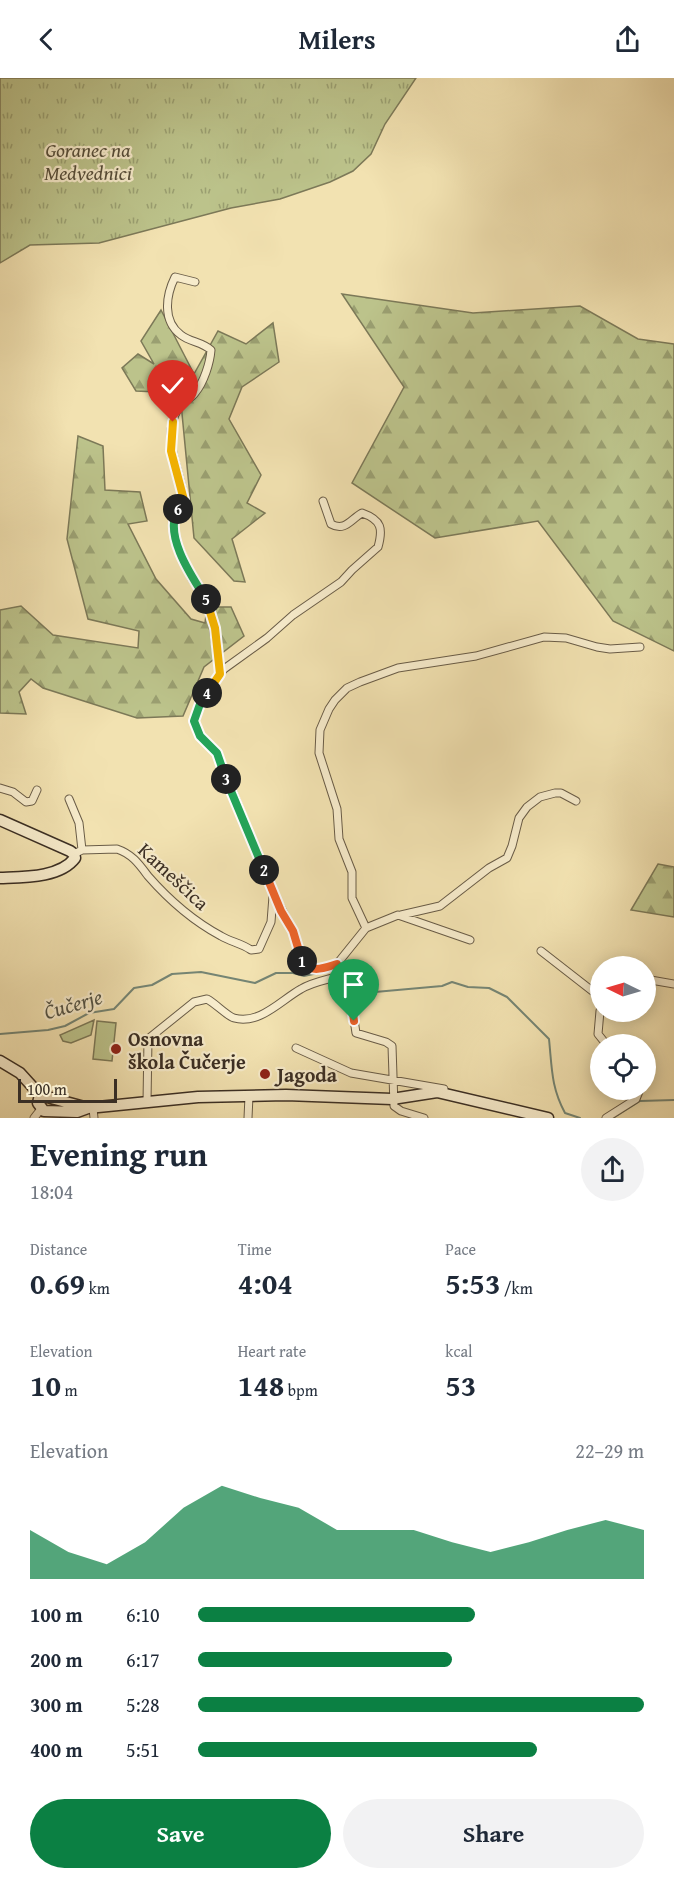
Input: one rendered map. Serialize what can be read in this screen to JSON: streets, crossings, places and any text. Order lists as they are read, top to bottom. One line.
{"streets":{"street":["Kameščica"]},"water":["Čučerje"],"parks":["Goranec na Medvednici"],"places":["Osnovna škola Čučerje","Jagoda"],"scale_bar":"100 m","north":"left","page":{"header":"Milers","pins":["6","5","4","3","2","1"],"scale":"100 m","heading":["Evening run","18:04"],"stats":[["Distance","0.69 km"],["Time","4:04"],["Pace","5:53 /km"],["Elevation","10 m"],["Heart rate","148 bpm"],["kcal","53"]],"chart":["Elevation","22–29 m"],"list":[{"name":"100 m","note":"6:10"},{"name":"200 m","note":"6:17"},{"name":"300 m","note":"5:28"},{"name":"400 m","note":"5:51"}],"buttons":["Save","Share"]}}
